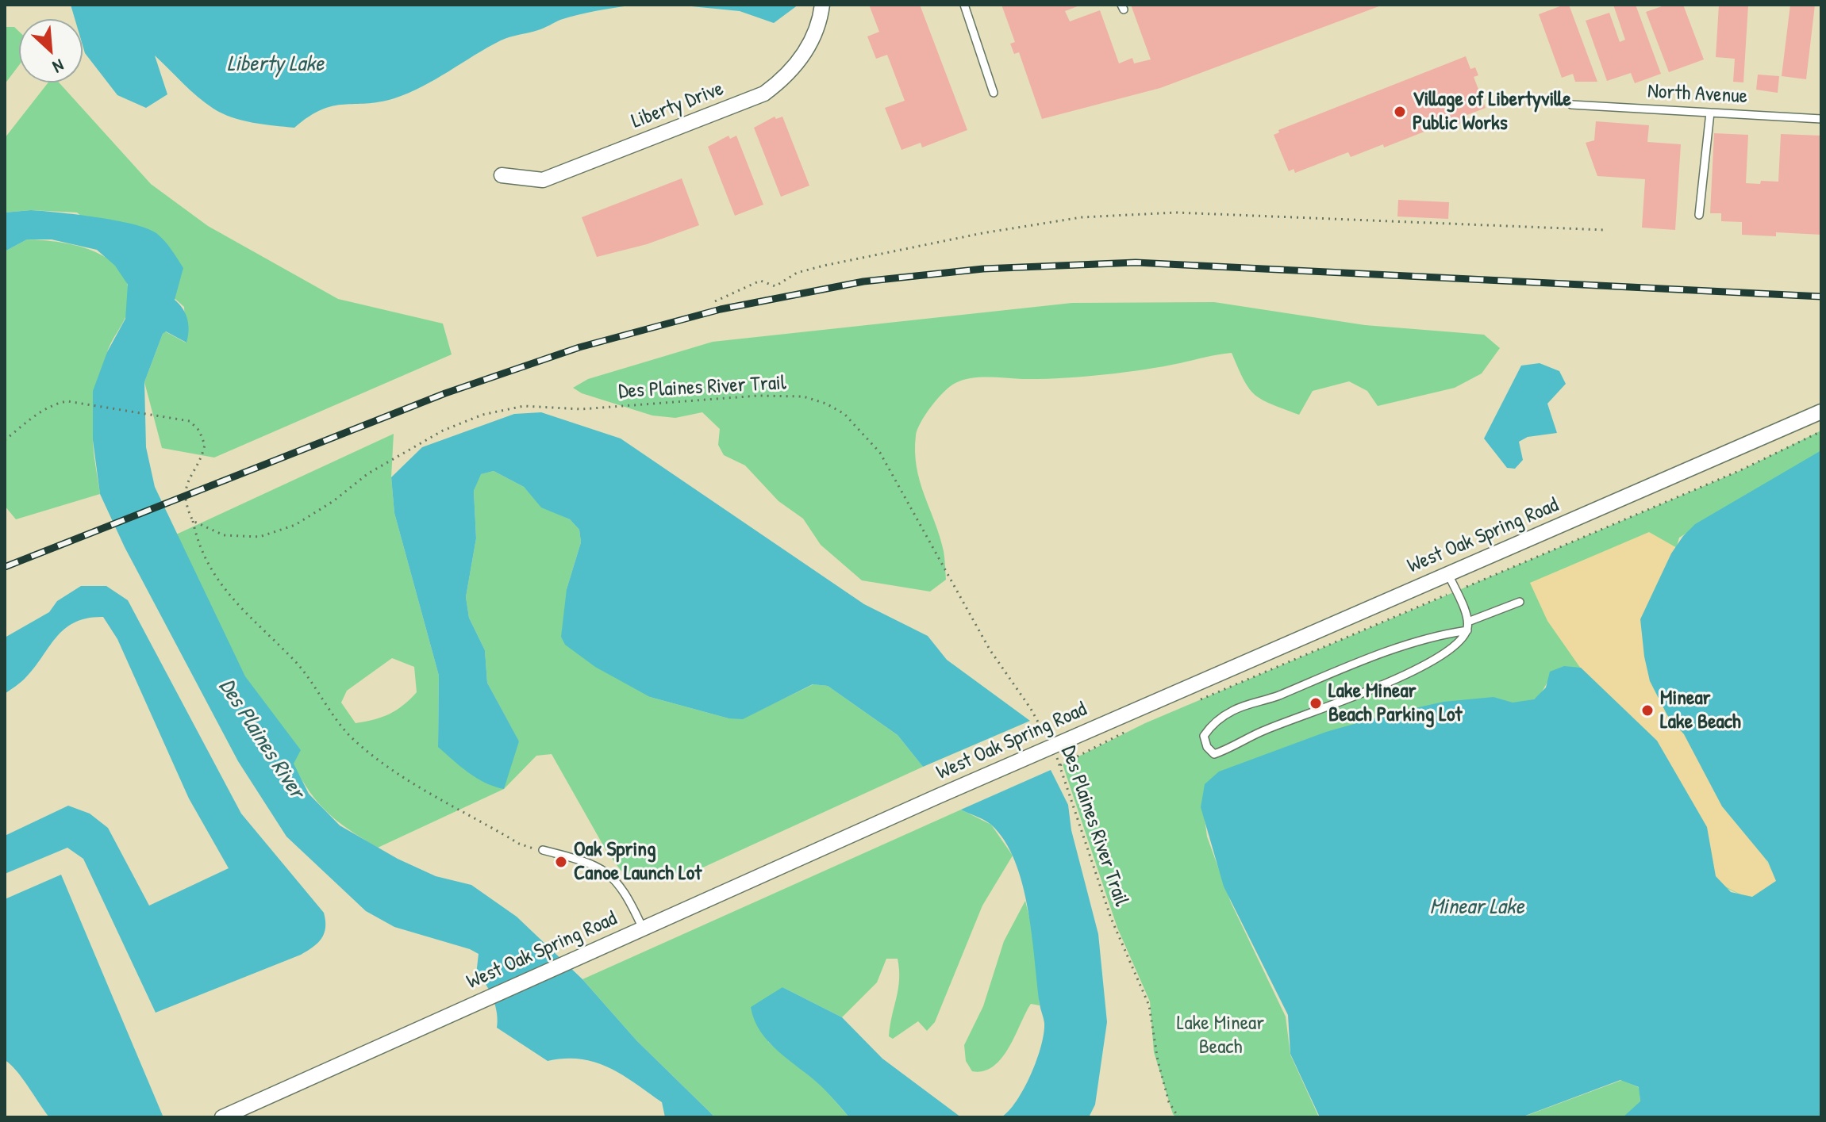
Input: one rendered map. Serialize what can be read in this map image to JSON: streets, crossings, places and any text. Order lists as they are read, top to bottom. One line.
{"streets":{"street":["Liberty Drive","West Oak Spring Road"],"lane":["North Avenue"],"path":["Des Plaines River Trail"]},"crossings":[["Des Plaines River Trail","West Oak Spring Road"]],"water":["Liberty Lake","Des Plaines River","Minear Lake"],"parks":["Lake Minear Beach"],"places":["Village of Libertyville Public Works","Lake Minear Beach Parking Lot","Minear Lake Beach","Oak Spring Canoe Launch Lot"],"north":"bottom right"}
